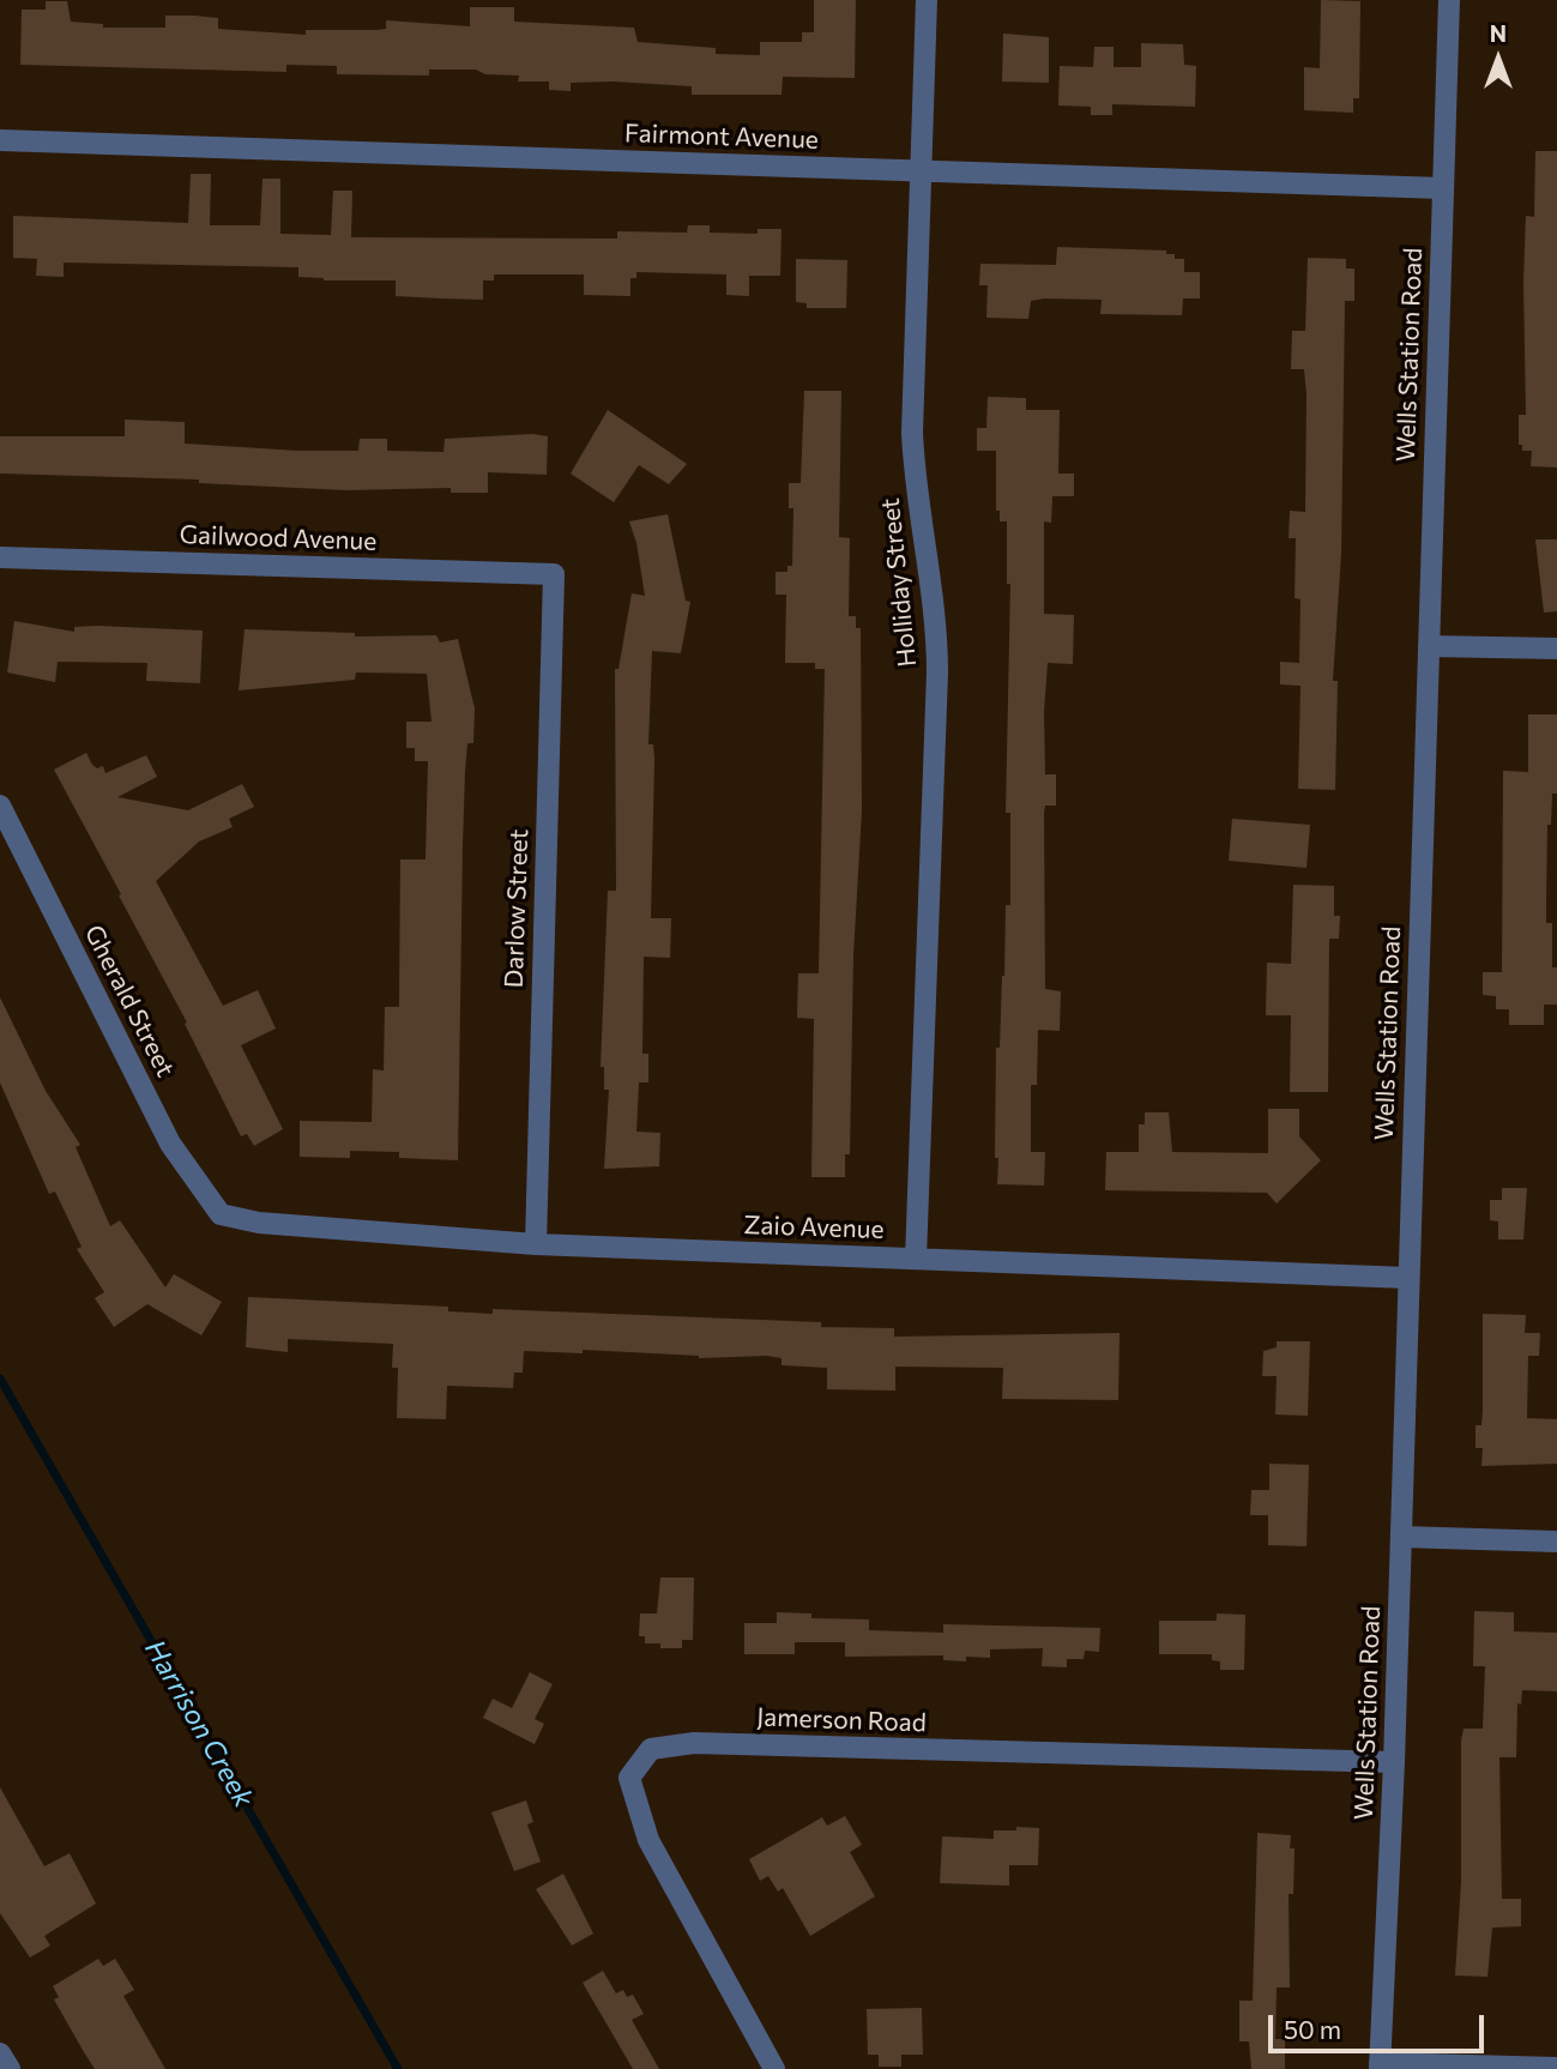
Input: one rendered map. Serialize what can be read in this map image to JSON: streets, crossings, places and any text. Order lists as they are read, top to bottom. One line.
{"streets":{"street":["Fairmont Avenue","Wells Station Road","Gailwood Avenue","Holliday Street","Darlow Street","Gherald Street","Zaio Avenue","Jamerson Road"]},"crossings":[["Fairmont Avenue","Wells Station Road"],["Fairmont Avenue","Holliday Street"],["Wells Station Road","Zaio Avenue"],["Wells Station Road","Jamerson Road"],["Gailwood Avenue","Darlow Street"],["Holliday Street","Zaio Avenue"],["Darlow Street","Zaio Avenue"],["Gherald Street","Zaio Avenue"]],"water":["Harrison Creek"],"scale_bar":"50 m","north":"top"}
